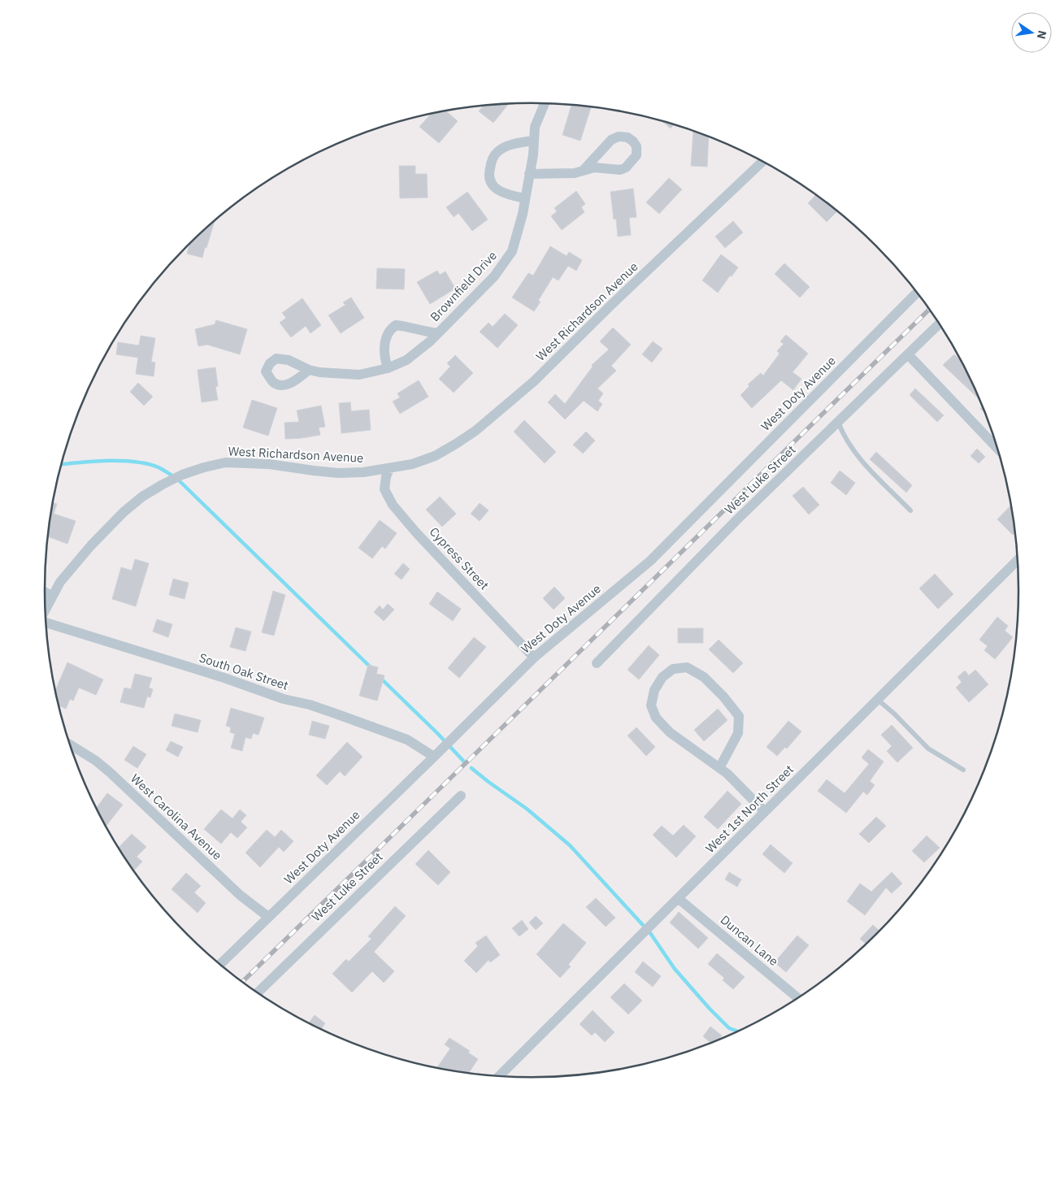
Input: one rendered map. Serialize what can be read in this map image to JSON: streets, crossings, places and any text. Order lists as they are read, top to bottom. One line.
{"streets":{"street":["Brownfield Drive","West Richardson Avenue","West Doty Avenue","West Luke Street","Cypress Street","South Oak Street","West 1st North Street","West Carolina Avenue","Duncan Lane"]},"crossings":[["West Richardson Avenue","Cypress Street"],["West Doty Avenue","Cypress Street"],["West Doty Avenue","South Oak Street"],["West Doty Avenue","West Carolina Avenue"],["West 1st North Street","Duncan Lane"]],"north":"right"}
